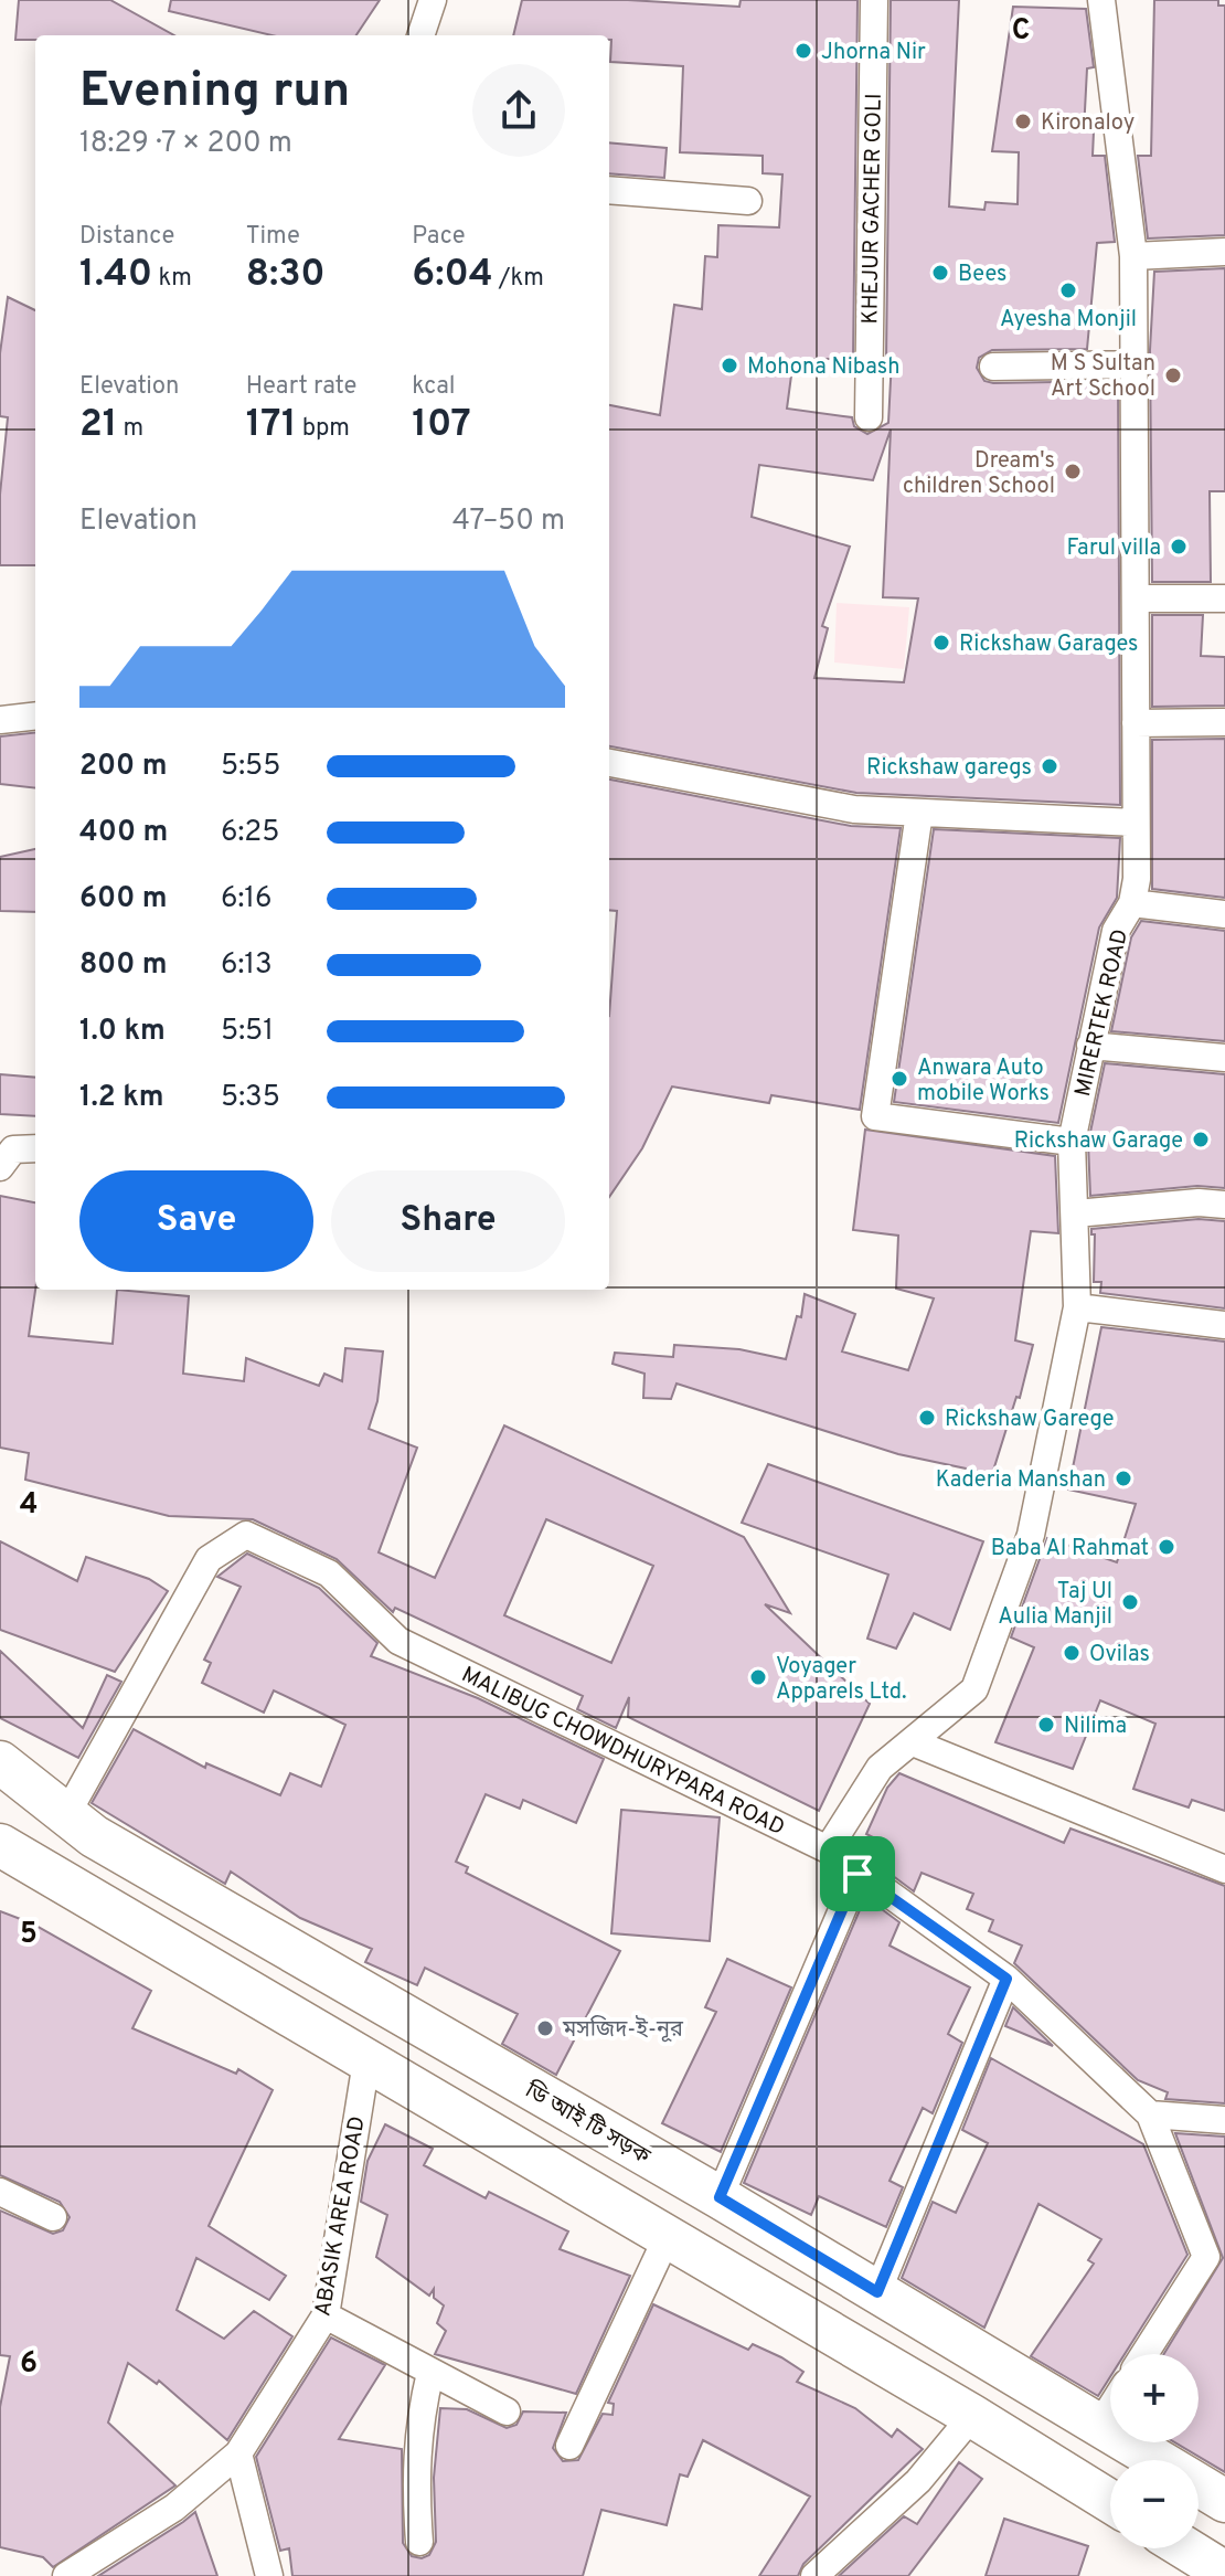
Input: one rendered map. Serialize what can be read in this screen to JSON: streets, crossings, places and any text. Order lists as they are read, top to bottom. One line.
{"streets":{"main road":["ডি আই টি সড়ক"],"street":["KHEJUR GACHER GOLI","MIRERTEK ROAD","MALIBUG CHOWDHURYPARA ROAD","ABASIK AREA ROAD"]},"crossings":[["MIRERTEK ROAD","MALIBUG CHOWDHURYPARA ROAD"],["MALIBUG CHOWDHURYPARA ROAD","ডি আই টি সড়ক"]],"places":["Jhorna Nir","Kironaloy","Bees","Ayesha Monjil","Mohona Nibash","M S Sultan Art School","Dream's children School","Farul villa","Rickshaw Garages","Rickshaw garegs","Anwara Auto mobile Works","Rickshaw Garage","Rickshaw Garege","Kaderia Manshan","Baba Al Rahmat","Taj Ul Aulia Manjil","Ovilas","Voyager Apparels Ltd.","Nilima","মসজিদ-ই-নূর"],"page":{"heading":["Evening run","18:29 · 7 × 200 m"],"stats":[["Distance","1.40 km"],["Time","8:30"],["Pace","6:04 /km"],["Elevation","21 m"],["Heart rate","171 bpm"],["kcal","107"]],"chart":["Elevation","47–50 m"],"list":[{"name":"200 m","note":"5:55"},{"name":"400 m","note":"6:25"},{"name":"600 m","note":"6:16"},{"name":"800 m","note":"6:13"},{"name":"1.0 km","note":"5:51"},{"name":"1.2 km","note":"5:35"}],"buttons":["Save","Share"],"map_buttons":["+","−"]},"grid":{"columns":["C"],"rows":["4","5","6"]}}
